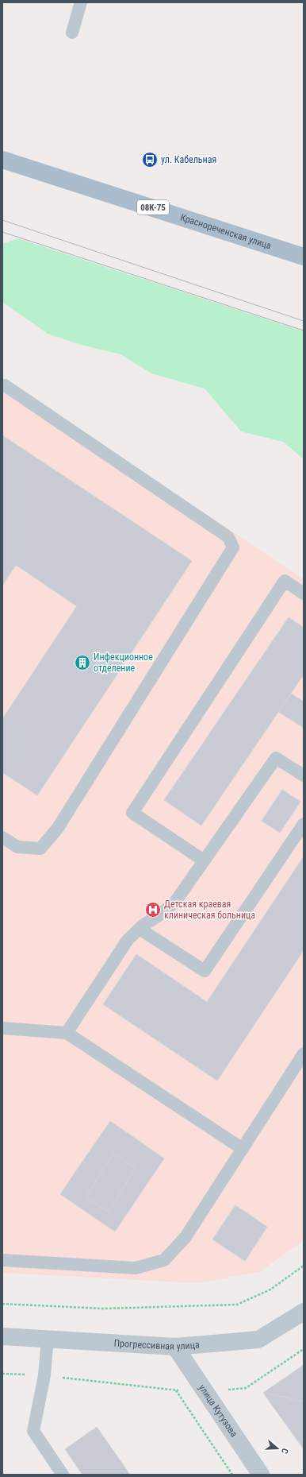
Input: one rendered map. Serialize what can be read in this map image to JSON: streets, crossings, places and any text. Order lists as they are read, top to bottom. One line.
{"streets":{"main road":["08К-75","Краснореченская улица"],"street":["Прогрессивная улица","улица Кутузова"]},"crossings":[["Прогрессивная улица","улица Кутузова"]],"places":{"bus stop":["ул. Кабельная"],"building":["Инфекционное отделение"],"hospital":["Детская краевая клиническая больница"]},"north":"right"}
